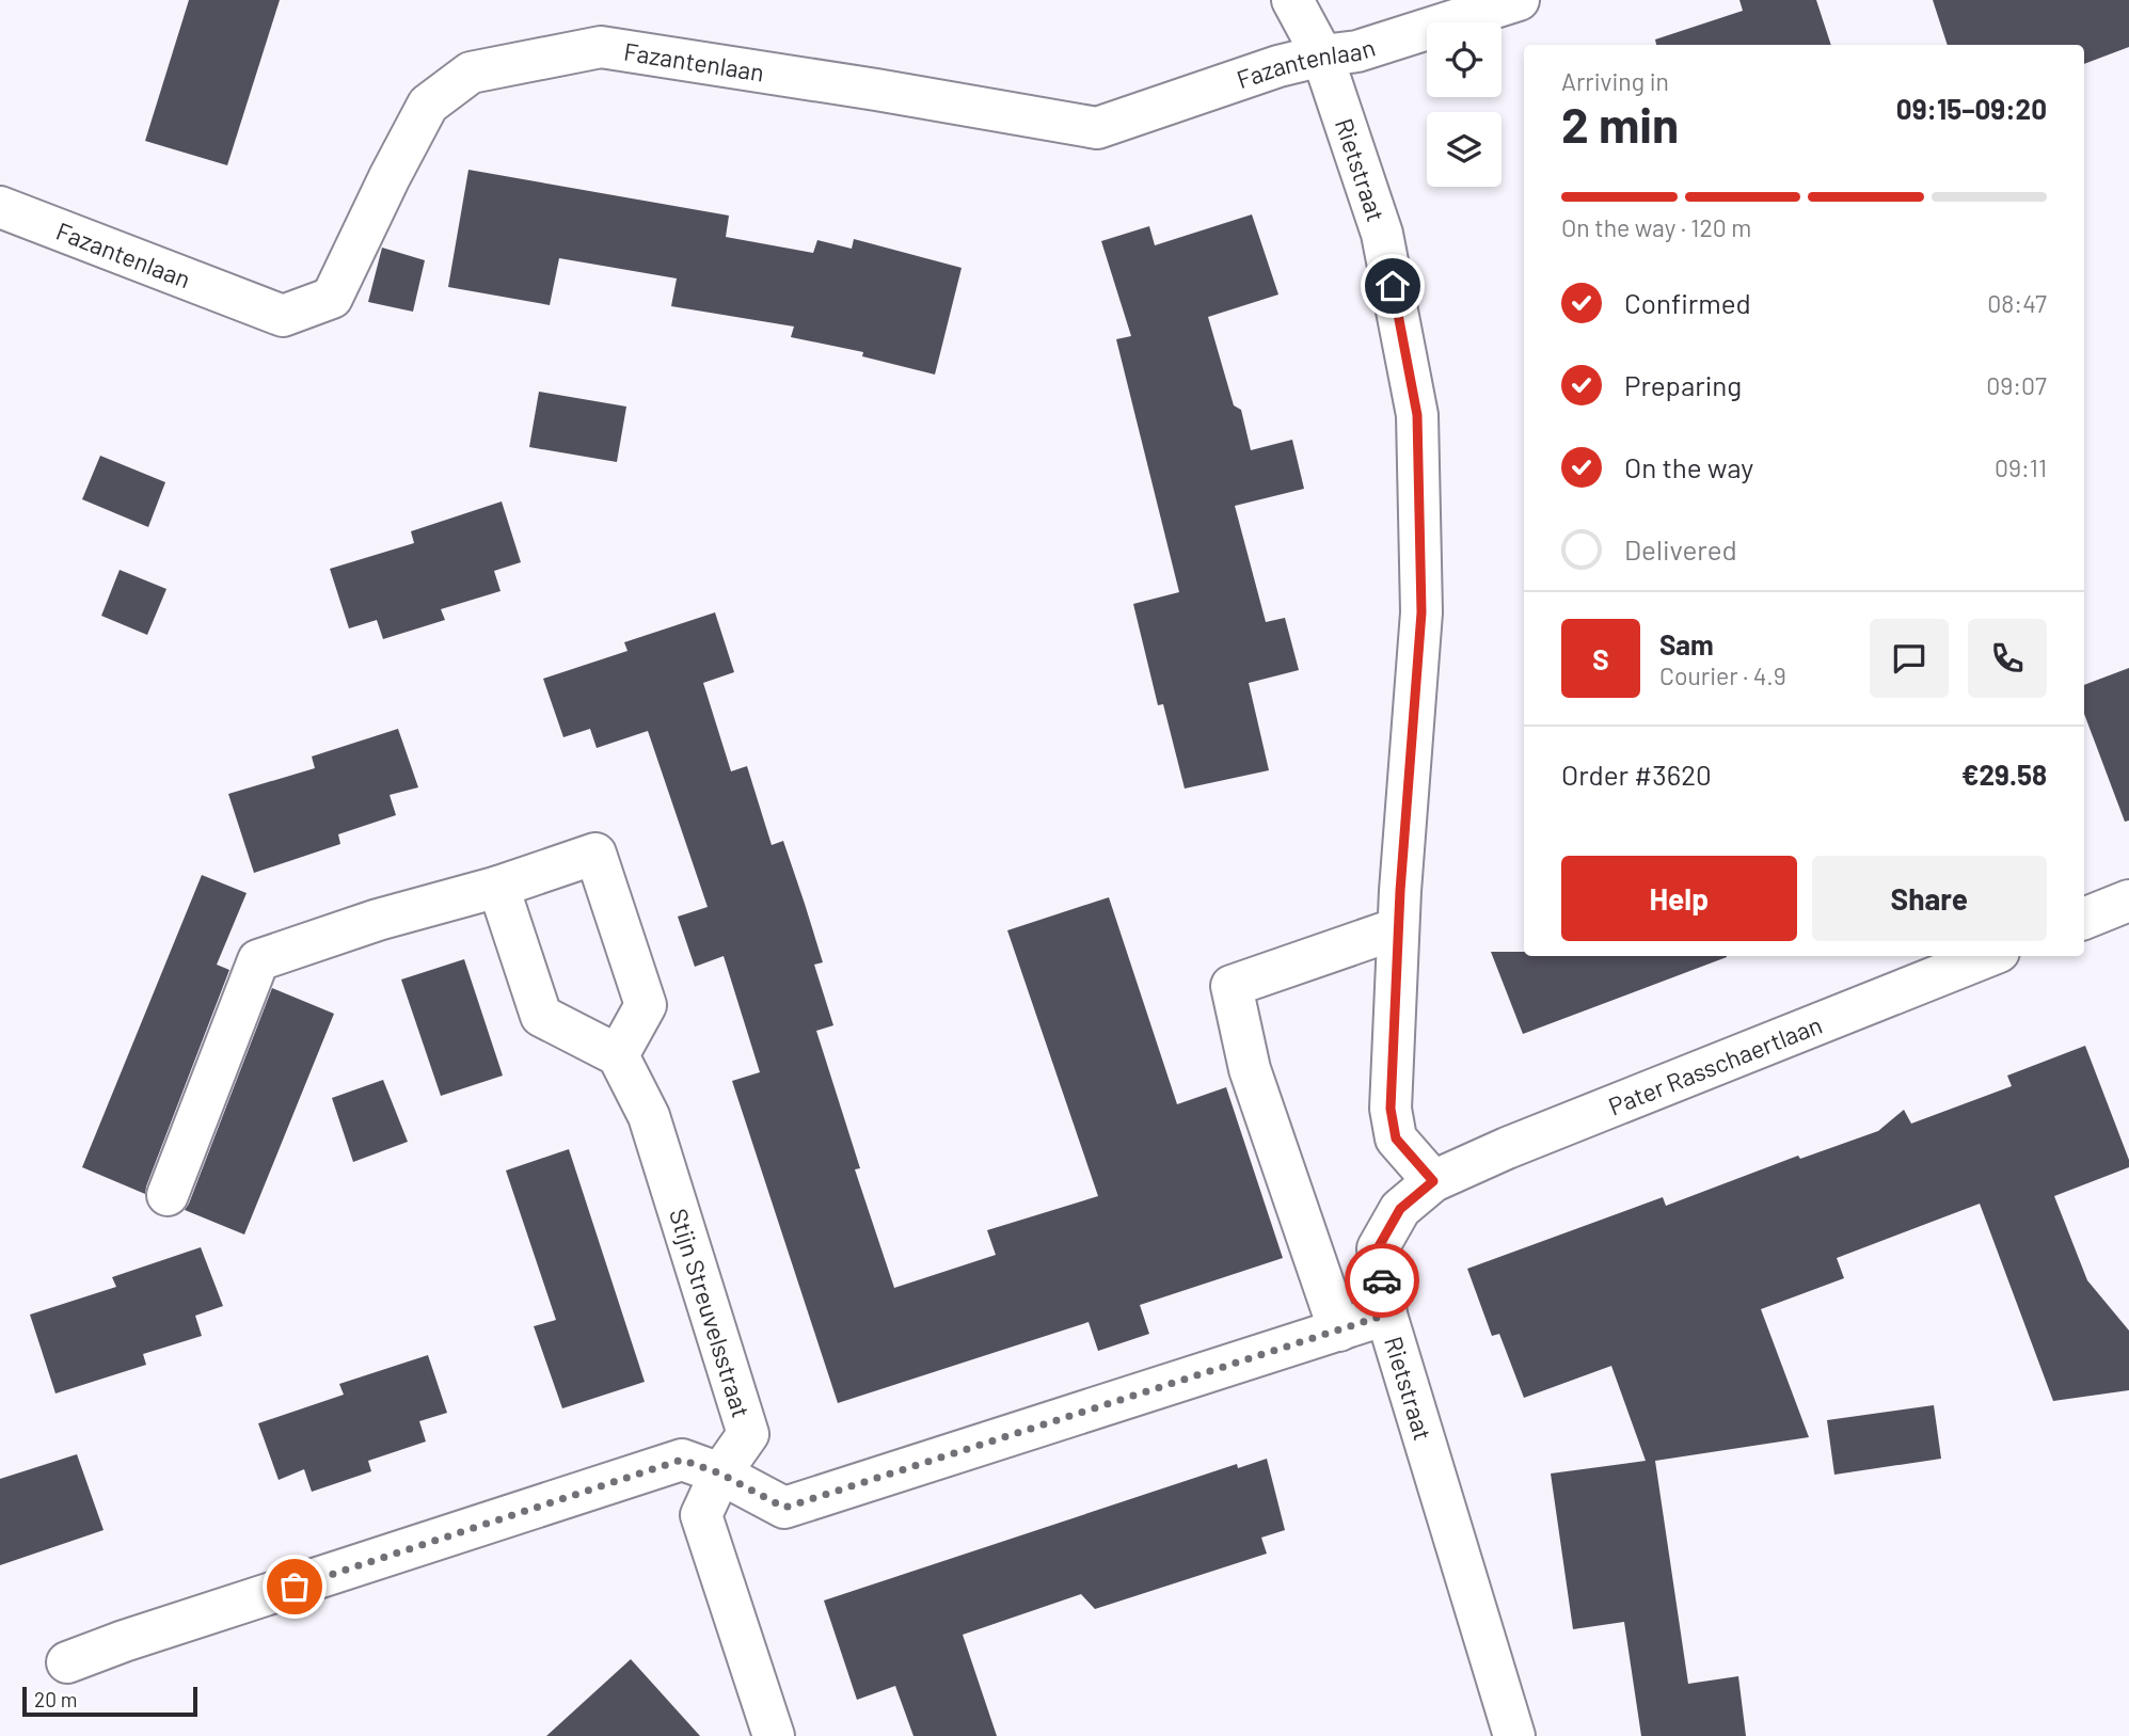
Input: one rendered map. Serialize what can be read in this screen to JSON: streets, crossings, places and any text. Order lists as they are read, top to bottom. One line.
{"streets":{"street":["Fazantenlaan","Rietstraat","Pater Rasschaertlaan","Stijn Streuvelsstraat"]},"crossings":[["Fazantenlaan","Rietstraat"],["Rietstraat","Pater Rasschaertlaan"]],"scale_bar":"20 m","page":{"heading":["2 min","Arriving in","09:15–09:20"],"panel":["Sam","Courier · 4.9","Order #3620","€29.58"],"bar":"On the way · 120 m","list":[["Confirmed","08:47"],["Preparing","09:07"],["On the way","09:11"],"Delivered"],"round":"S","buttons":["Help","Share"],"scale":"20 m"}}
